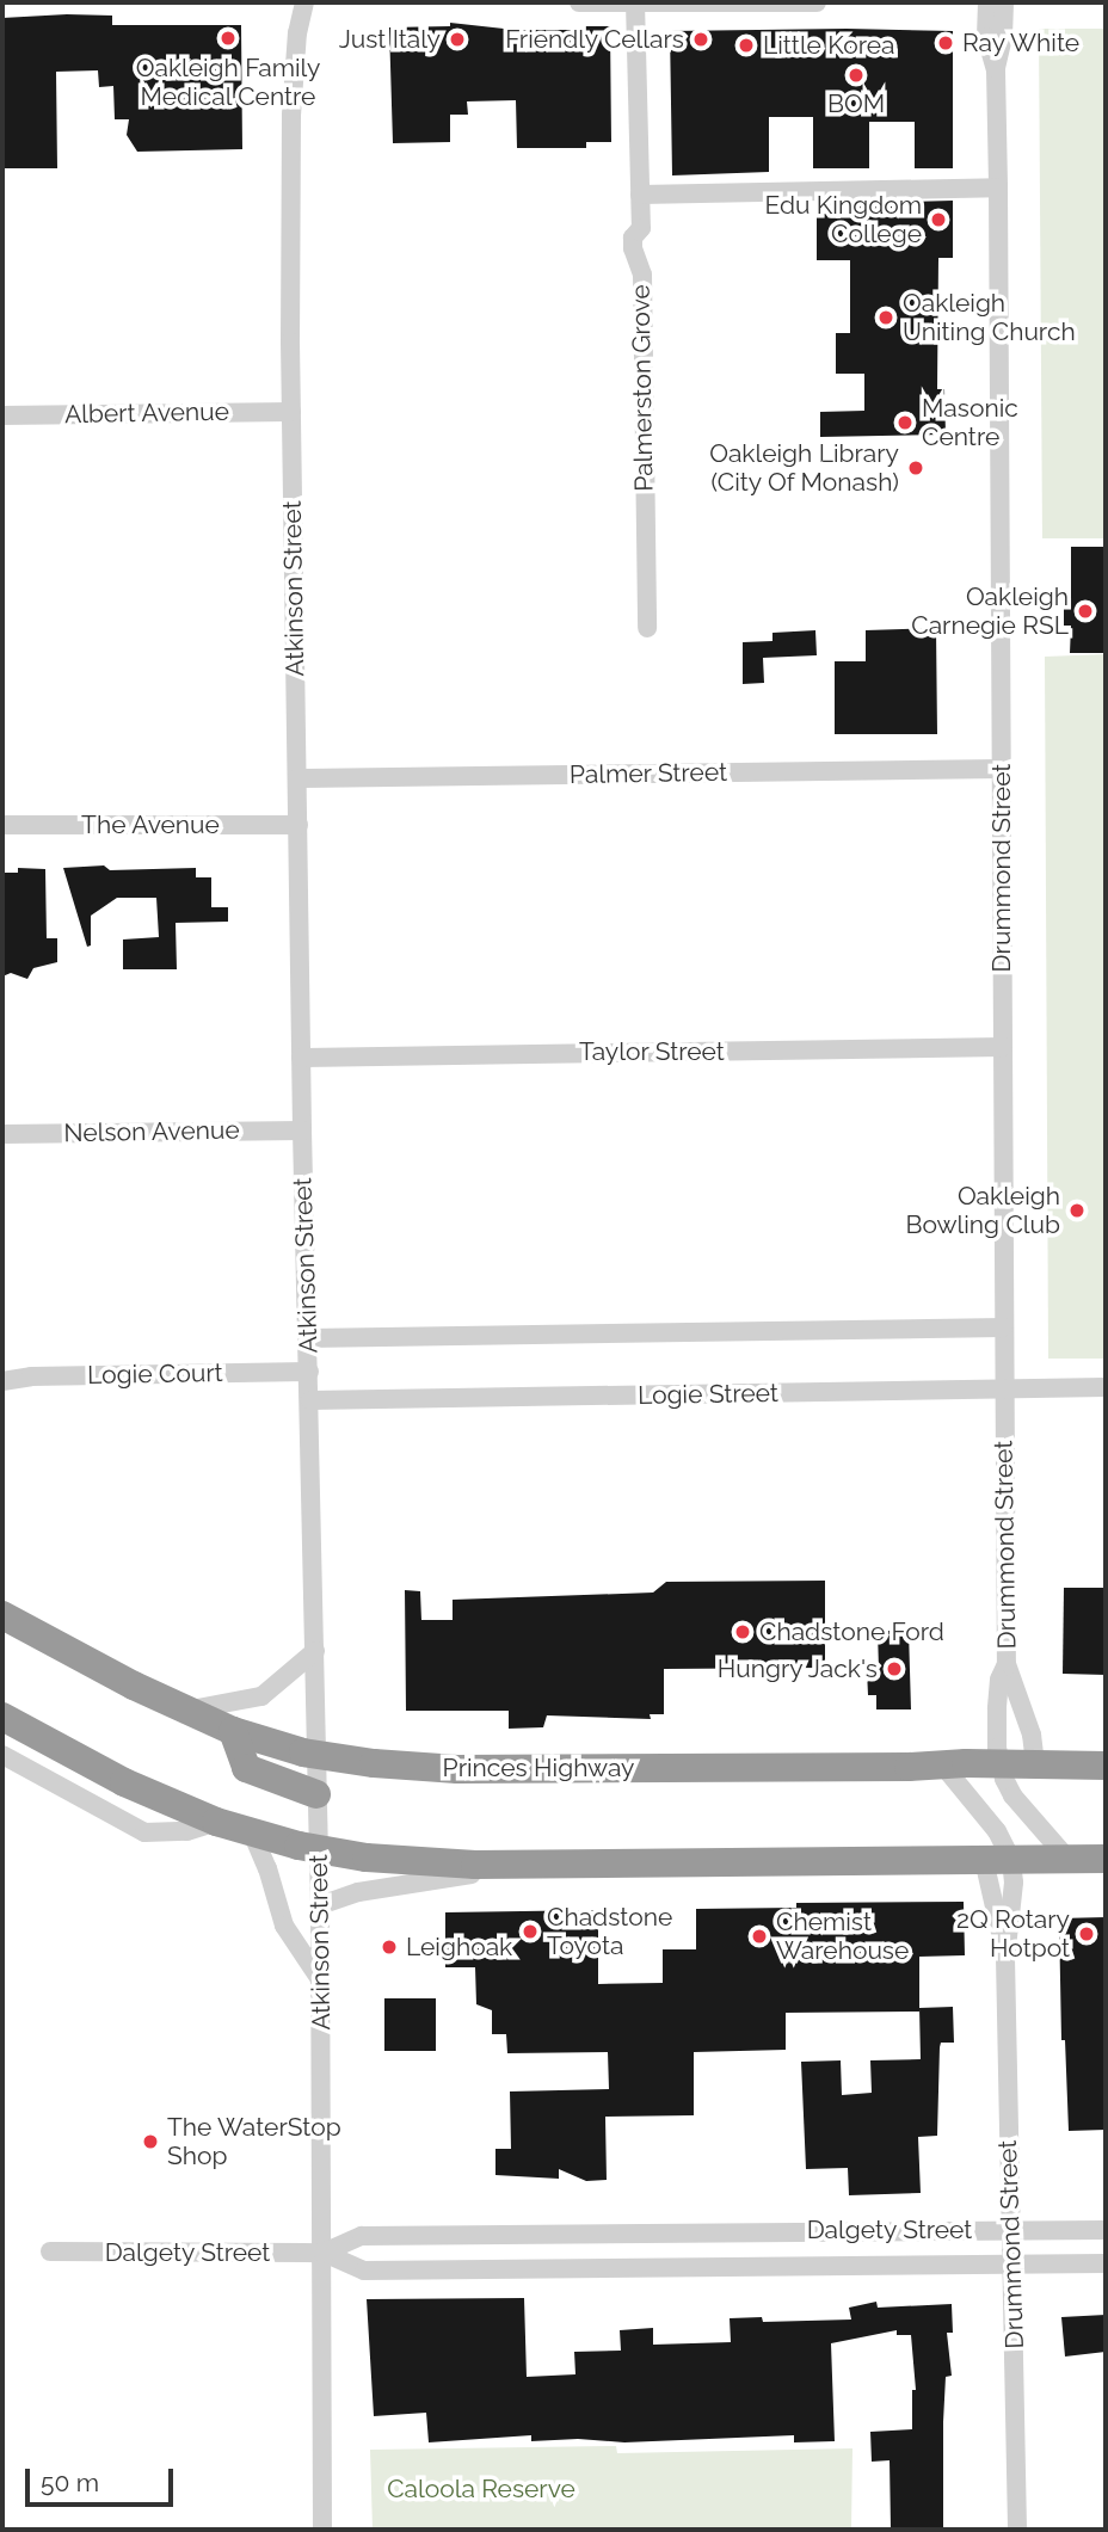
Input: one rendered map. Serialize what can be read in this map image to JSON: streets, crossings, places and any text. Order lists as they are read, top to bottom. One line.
{"streets":{"highway":["Princes Highway"],"street":["Palmerston Grove","Albert Avenue","Atkinson Street","Palmer Street","The Avenue","Drummond Street","Taylor Street","Nelson Avenue","Logie Court","Logie Street","Dalgety Street"]},"crossings":[["Albert Avenue","Atkinson Street"],["Atkinson Street","Palmer Street"],["Atkinson Street","The Avenue"],["Atkinson Street","Taylor Street"],["Atkinson Street","Nelson Avenue"],["Atkinson Street","Logie Court"],["Atkinson Street","Logie Street"],["Atkinson Street","Princes Highway"],["Atkinson Street","Dalgety Street"],["Palmer Street","Drummond Street"],["Drummond Street","Taylor Street"],["Drummond Street","Logie Street"],["Drummond Street","Princes Highway"],["Drummond Street","Dalgety Street"]],"parks":["Caloola Reserve"],"places":["Oakleigh Family Medical Centre","Just Italy","Friendly Cellars","Ray White","Little Korea","BOM","Edu Kingdom College","Oakleigh Uniting Church","Masonic Centre","Oakleigh Library (City Of Monash)","Oakleigh Carnegie RSL","Oakleigh Bowling Club","Chadstone Ford","Hungry Jack's","Chadstone Toyota","2Q Rotary Hotpot","Chemist Warehouse","Leighoak","The WaterStop Shop"],"scale_bar":"50 m"}
